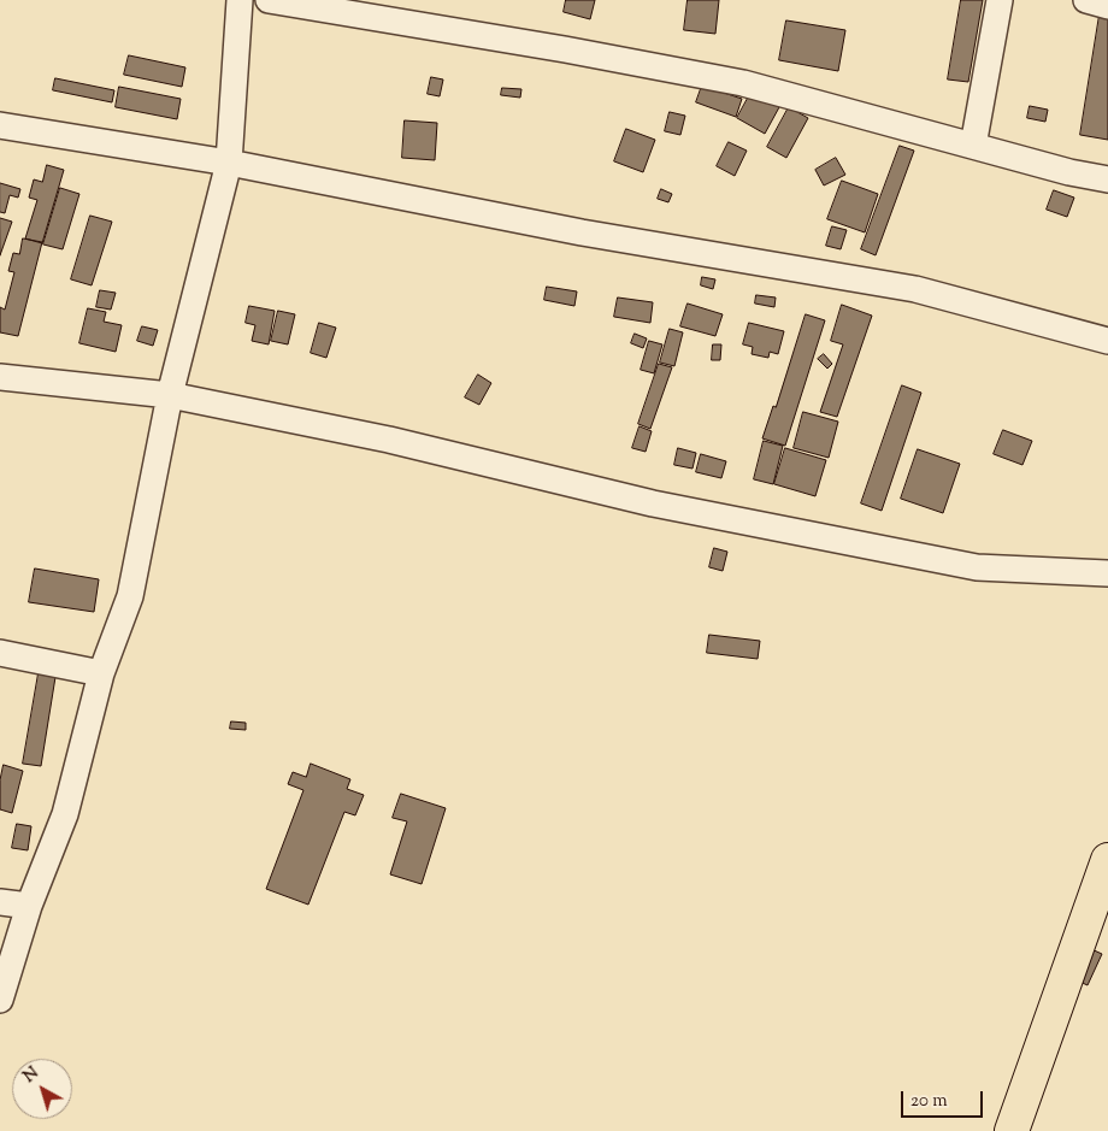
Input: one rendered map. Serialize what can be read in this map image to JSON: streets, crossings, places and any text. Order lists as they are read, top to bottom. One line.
{"scale_bar":"20 m","north":"top left"}
